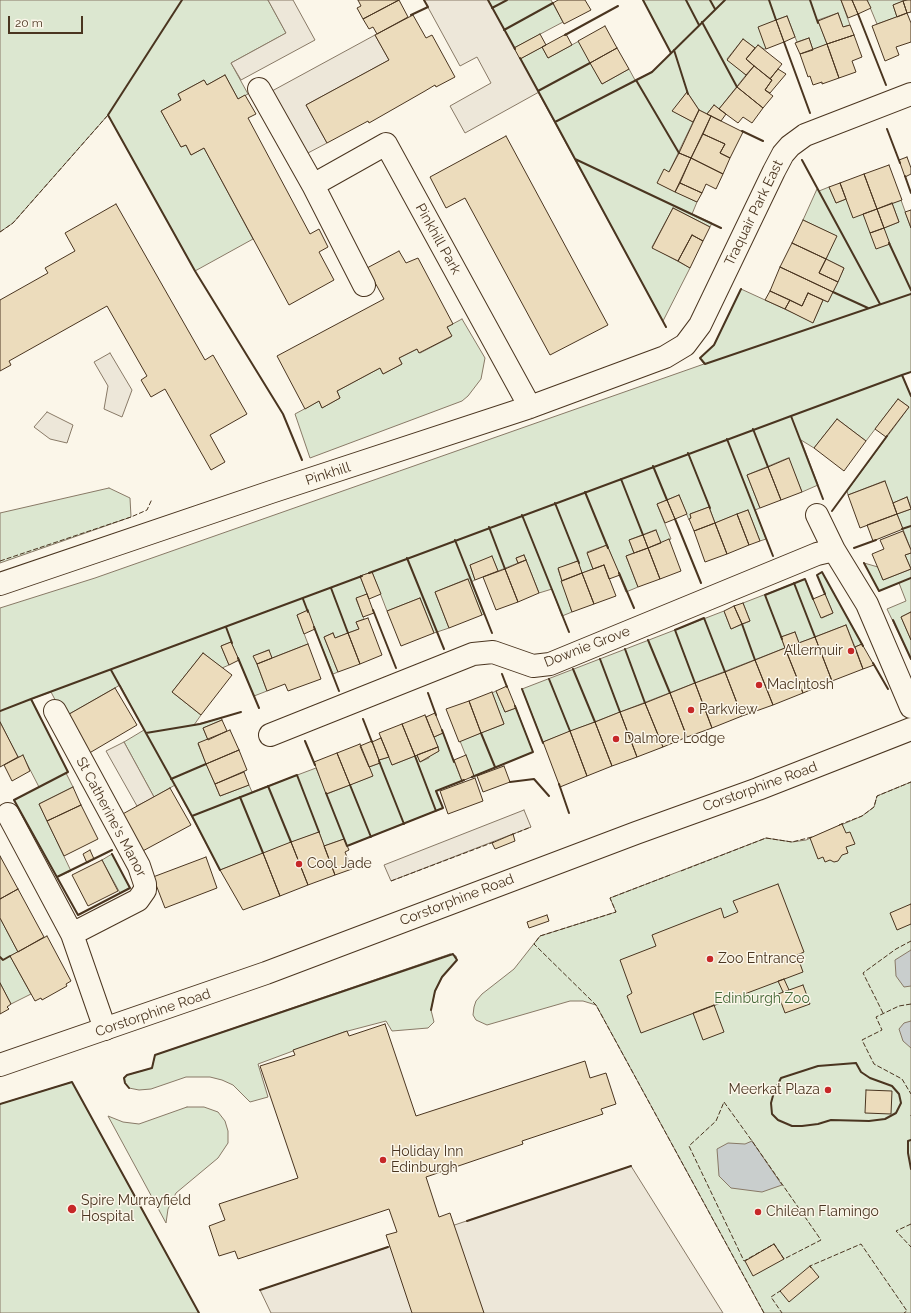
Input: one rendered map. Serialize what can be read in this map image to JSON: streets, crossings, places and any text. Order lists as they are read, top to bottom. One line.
{"streets":{"street":["Traquair Park East","Pinkhill Park","Pinkhill","Downie Grove","Corstorphine Road","St Catherine's Manor"]},"crossings":[["Traquair Park East","Pinkhill"],["Pinkhill Park","Pinkhill"]],"parks":["Edinburgh Zoo"],"places":["Allermuir","MacIntosh","Parkview","Dalmore Lodge","Cool Jade","Zoo Entrance","Meerkat Plaza","Holiday Inn Edinburgh","Spire Murrayfield Hospital","Chilean Flamingo"],"scale_bar":"20 m"}
